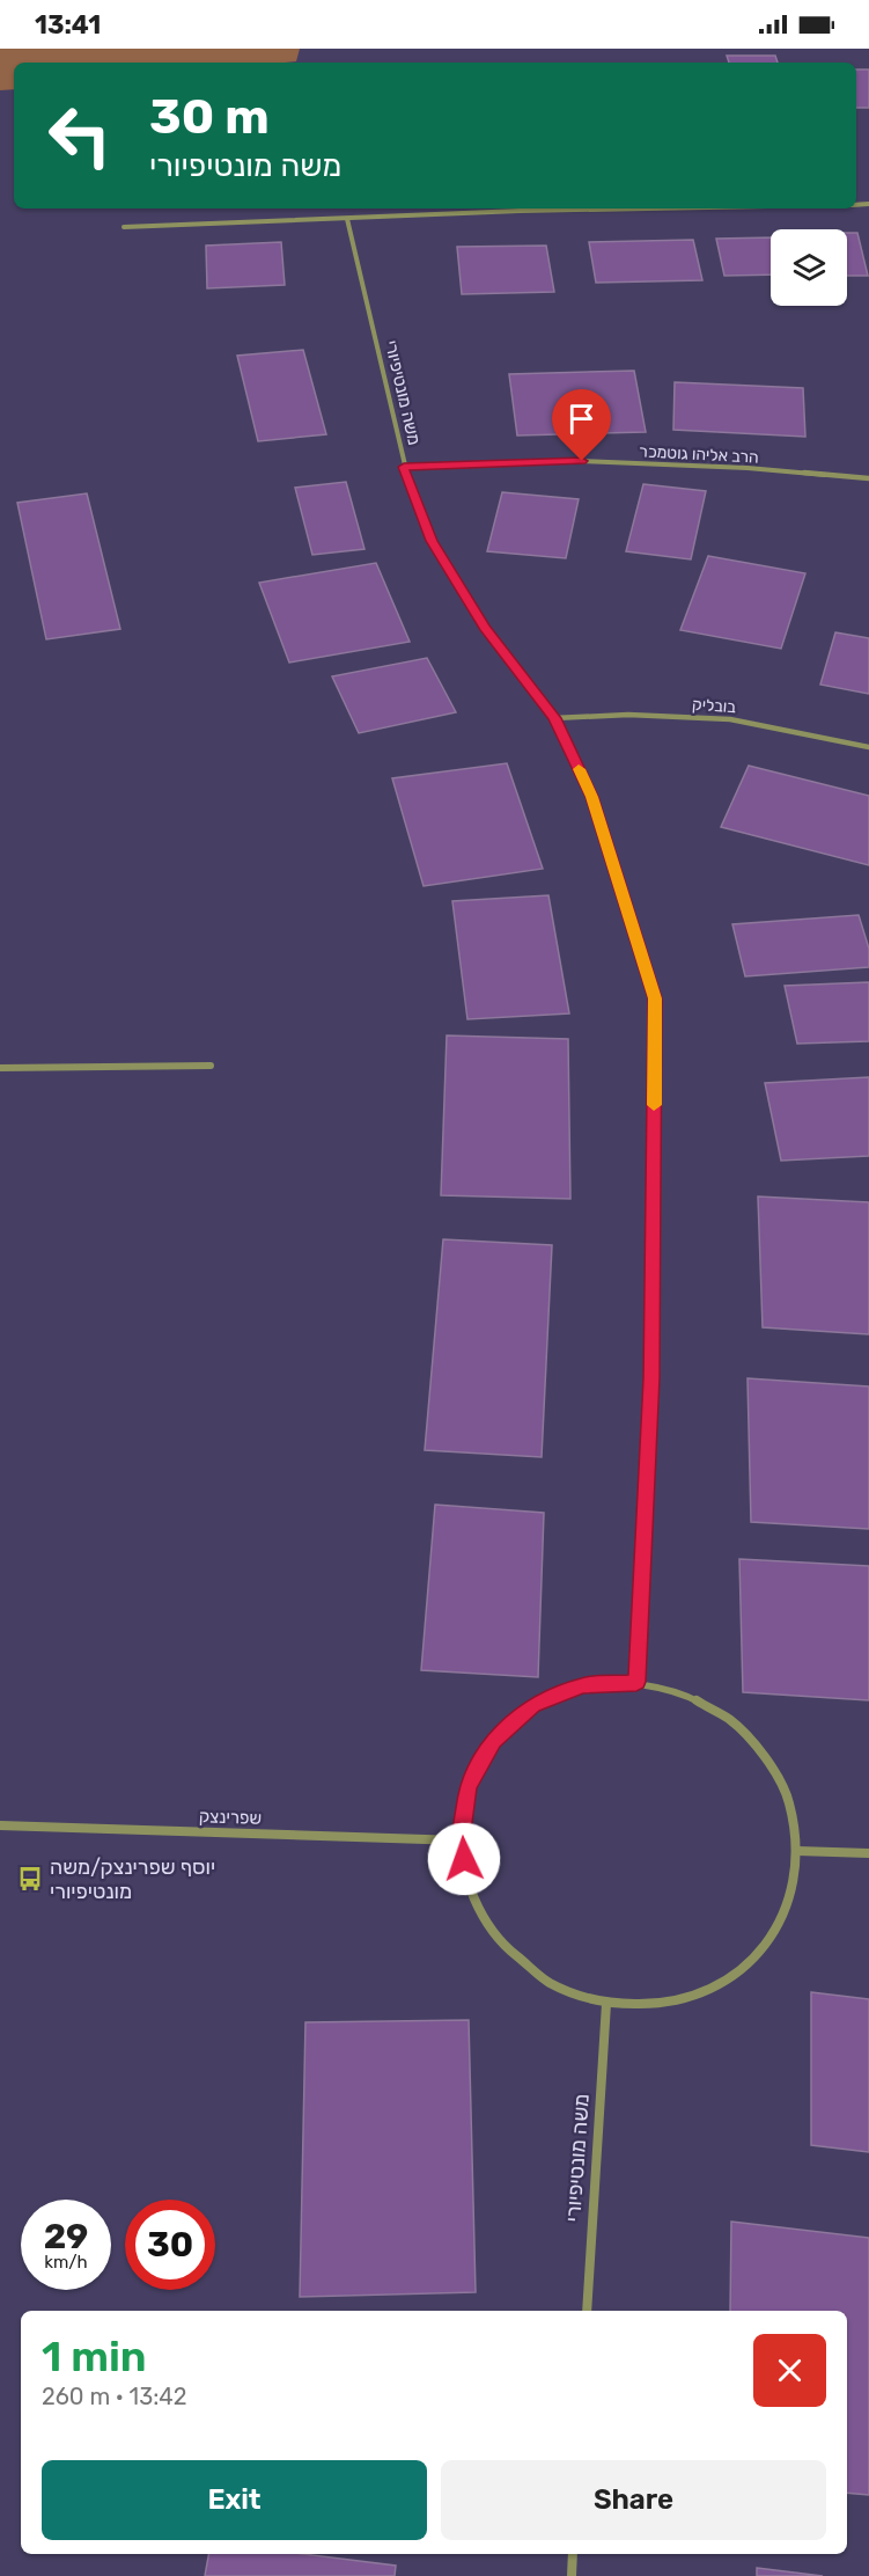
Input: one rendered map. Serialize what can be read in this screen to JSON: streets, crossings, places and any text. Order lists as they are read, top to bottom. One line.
{"streets":{"street":["משה מונטיפיורי","הרב אליהו גוטמכר","בובליק","שפרינצק"]},"crossings":[["משה מונטיפיורי","הרב אליהו גוטמכר"],["משה מונטיפיורי","בובליק"]],"places":{"bus stop":["יוסף שפרינצק/משה מונטיפיורי"]},"page":{"status":"13:41","turn":["30 m","משה מונטיפיורי"],"speed":"29 km/h","limit":"30","heading":["1 min","260 m · 13:42"],"buttons":["Exit","Share"]}}
